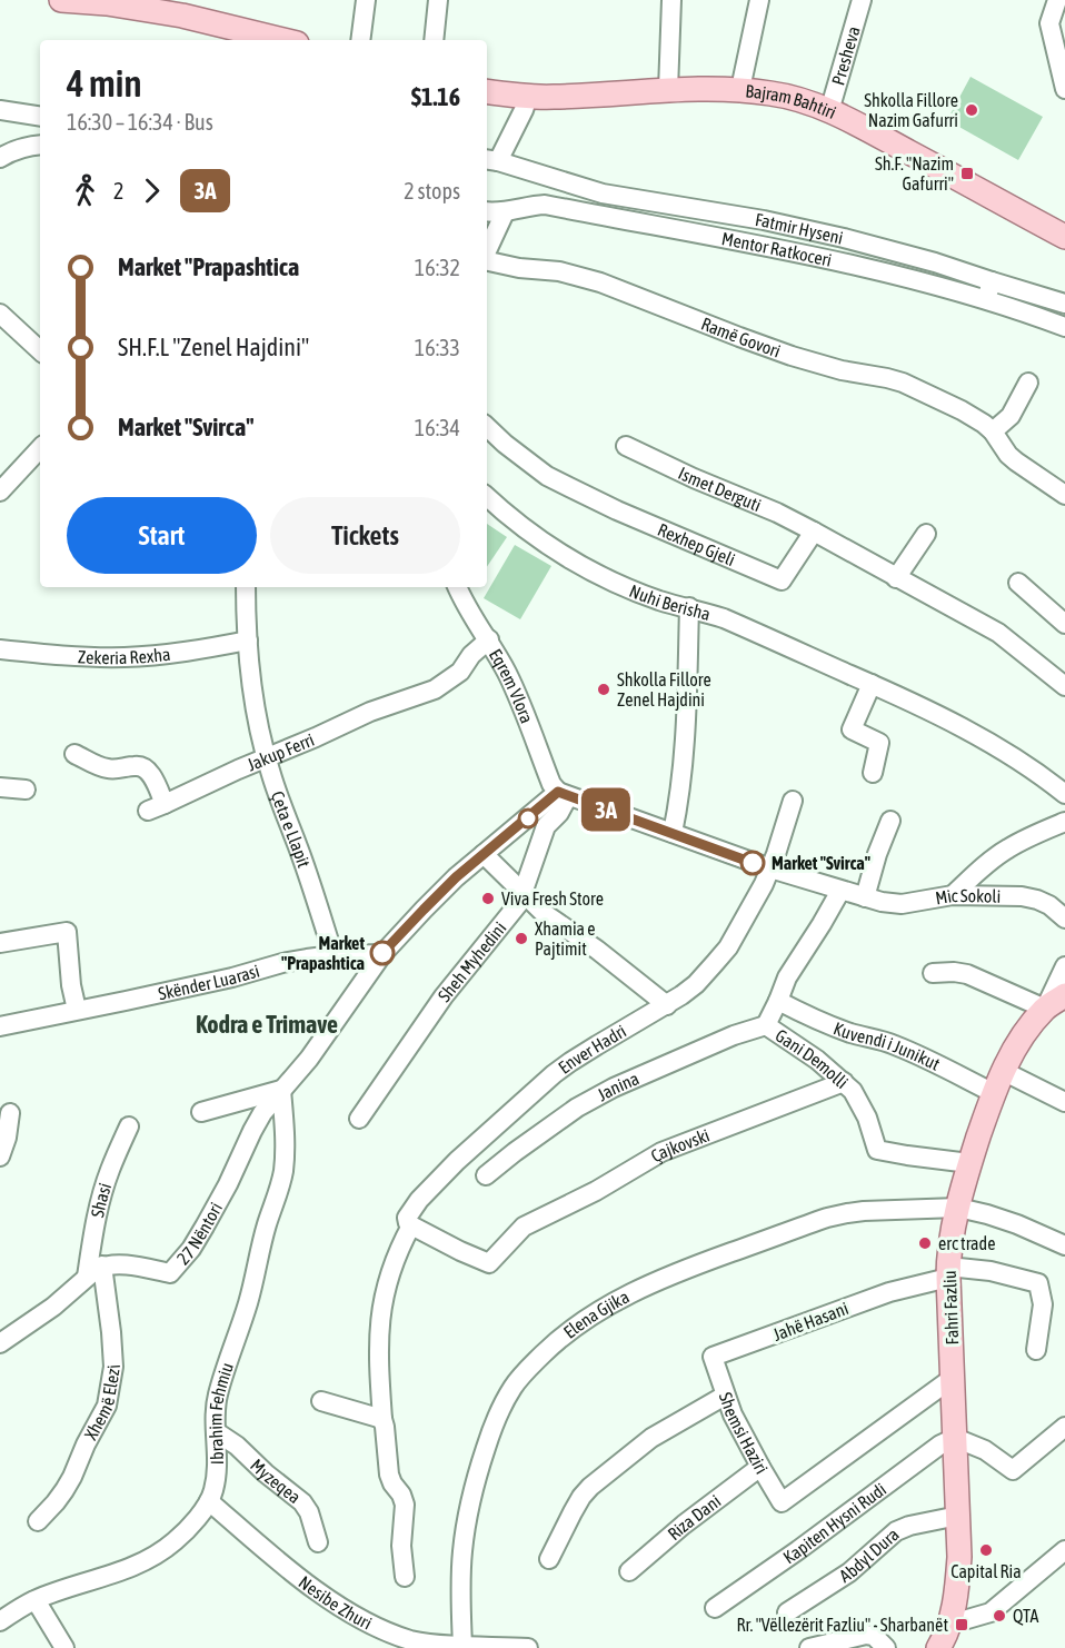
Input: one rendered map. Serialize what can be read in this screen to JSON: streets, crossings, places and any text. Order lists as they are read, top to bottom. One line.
{"streets":{"main road":["Bajram Bahtiri","Fahri Fazliu"],"street":["Presheva","Fatmir Hyseni","Mentor Ratkoceri","Ramë Govori","Ismet Derguti","Rexhep Gjeli","Nuhi Berisha","Zekeria Rexha","Eqrem Vlora","Jakup Ferri","Çeta e Llapit","Mic Sokoli","Sheh Myhedini","Skënder Luarasi","Kuvendi i Junikut","Enver Hadri","Gani Demolli","Janina","Çajkovski","Shasi","27 Nëntori","Elena Gjika","Jahë Hasani","Xhemë Elezi","Ibrahim Fehmiu","Shemsi Haziri","Myzeqea","Riza Dani","Kapiten Hysni Rudi","Abdyl Dura","Nesibe Zhuri"]},"crossings":[["Presheva","Bajram Bahtiri"],["Ismet Derguti","Rexhep Gjeli"],["Zekeria Rexha","Çeta e Llapit"],["Eqrem Vlora","Jakup Ferri"],["Eqrem Vlora","Mic Sokoli"],["Eqrem Vlora","Sheh Myhedini"],["Eqrem Vlora","27 Nëntori"],["Jakup Ferri","Çeta e Llapit"],["Çeta e Llapit","Skënder Luarasi"],["Mic Sokoli","Sheh Myhedini"],["Mic Sokoli","Enver Hadri"],["Mic Sokoli","Gani Demolli"],["Mic Sokoli","27 Nëntori"],["Sheh Myhedini","27 Nëntori"],["Skënder Luarasi","27 Nëntori"],["Kuvendi i Junikut","Gani Demolli"],["Kuvendi i Junikut","Fahri Fazliu"],["Enver Hadri","Çajkovski"],["Gani Demolli","Janina"],["Gani Demolli","Çajkovski"],["Gani Demolli","Fahri Fazliu"],["Shasi","27 Nëntori"],["Shasi","Xhemë Elezi"],["27 Nëntori","Xhemë Elezi"],["27 Nëntori","Ibrahim Fehmiu"],["Fahri Fazliu","Elena Gjika"],["Fahri Fazliu","Jahë Hasani"],["Fahri Fazliu","Shemsi Haziri"],["Fahri Fazliu","Kapiten Hysni Rudi"],["Fahri Fazliu","Abdyl Dura"],["Elena Gjika","Nesibe Zhuri"],["Jahë Hasani","Shemsi Haziri"],["Ibrahim Fehmiu","Myzeqea"],["Ibrahim Fehmiu","Nesibe Zhuri"],["Shemsi Haziri","Riza Dani"]],"districts":["Kodra e Trimave"],"places":{"other":["Shkolla Fillore Nazim Gafurri","Shkolla Fillore Zenel Hajdini","Market \"Svirca\"","Viva Fresh Store","Xhamia e Pajtimit","Market \"Prapashtica","erc trade","Capital Ria","QTA"],"transit":["Sh.F. \"Nazim Gafurri\"","Rr. \"Vëllezërit Fazliu\" - Sharbanët"]},"lines":["bus line 3A"],"page":{"on_map":"3A","heading":["4 min","16:30 – 16:34 · Bus","$1.16"],"legs":["2","3A","2 stops"],"list":[{"name":"Market \"Prapashtica","value":"16:32"},{"name":"SH.F.L \"Zenel Hajdini\"","value":"16:33"},{"name":"Market \"Svirca\"","value":"16:34"}],"buttons":["Start","Tickets"]}}
